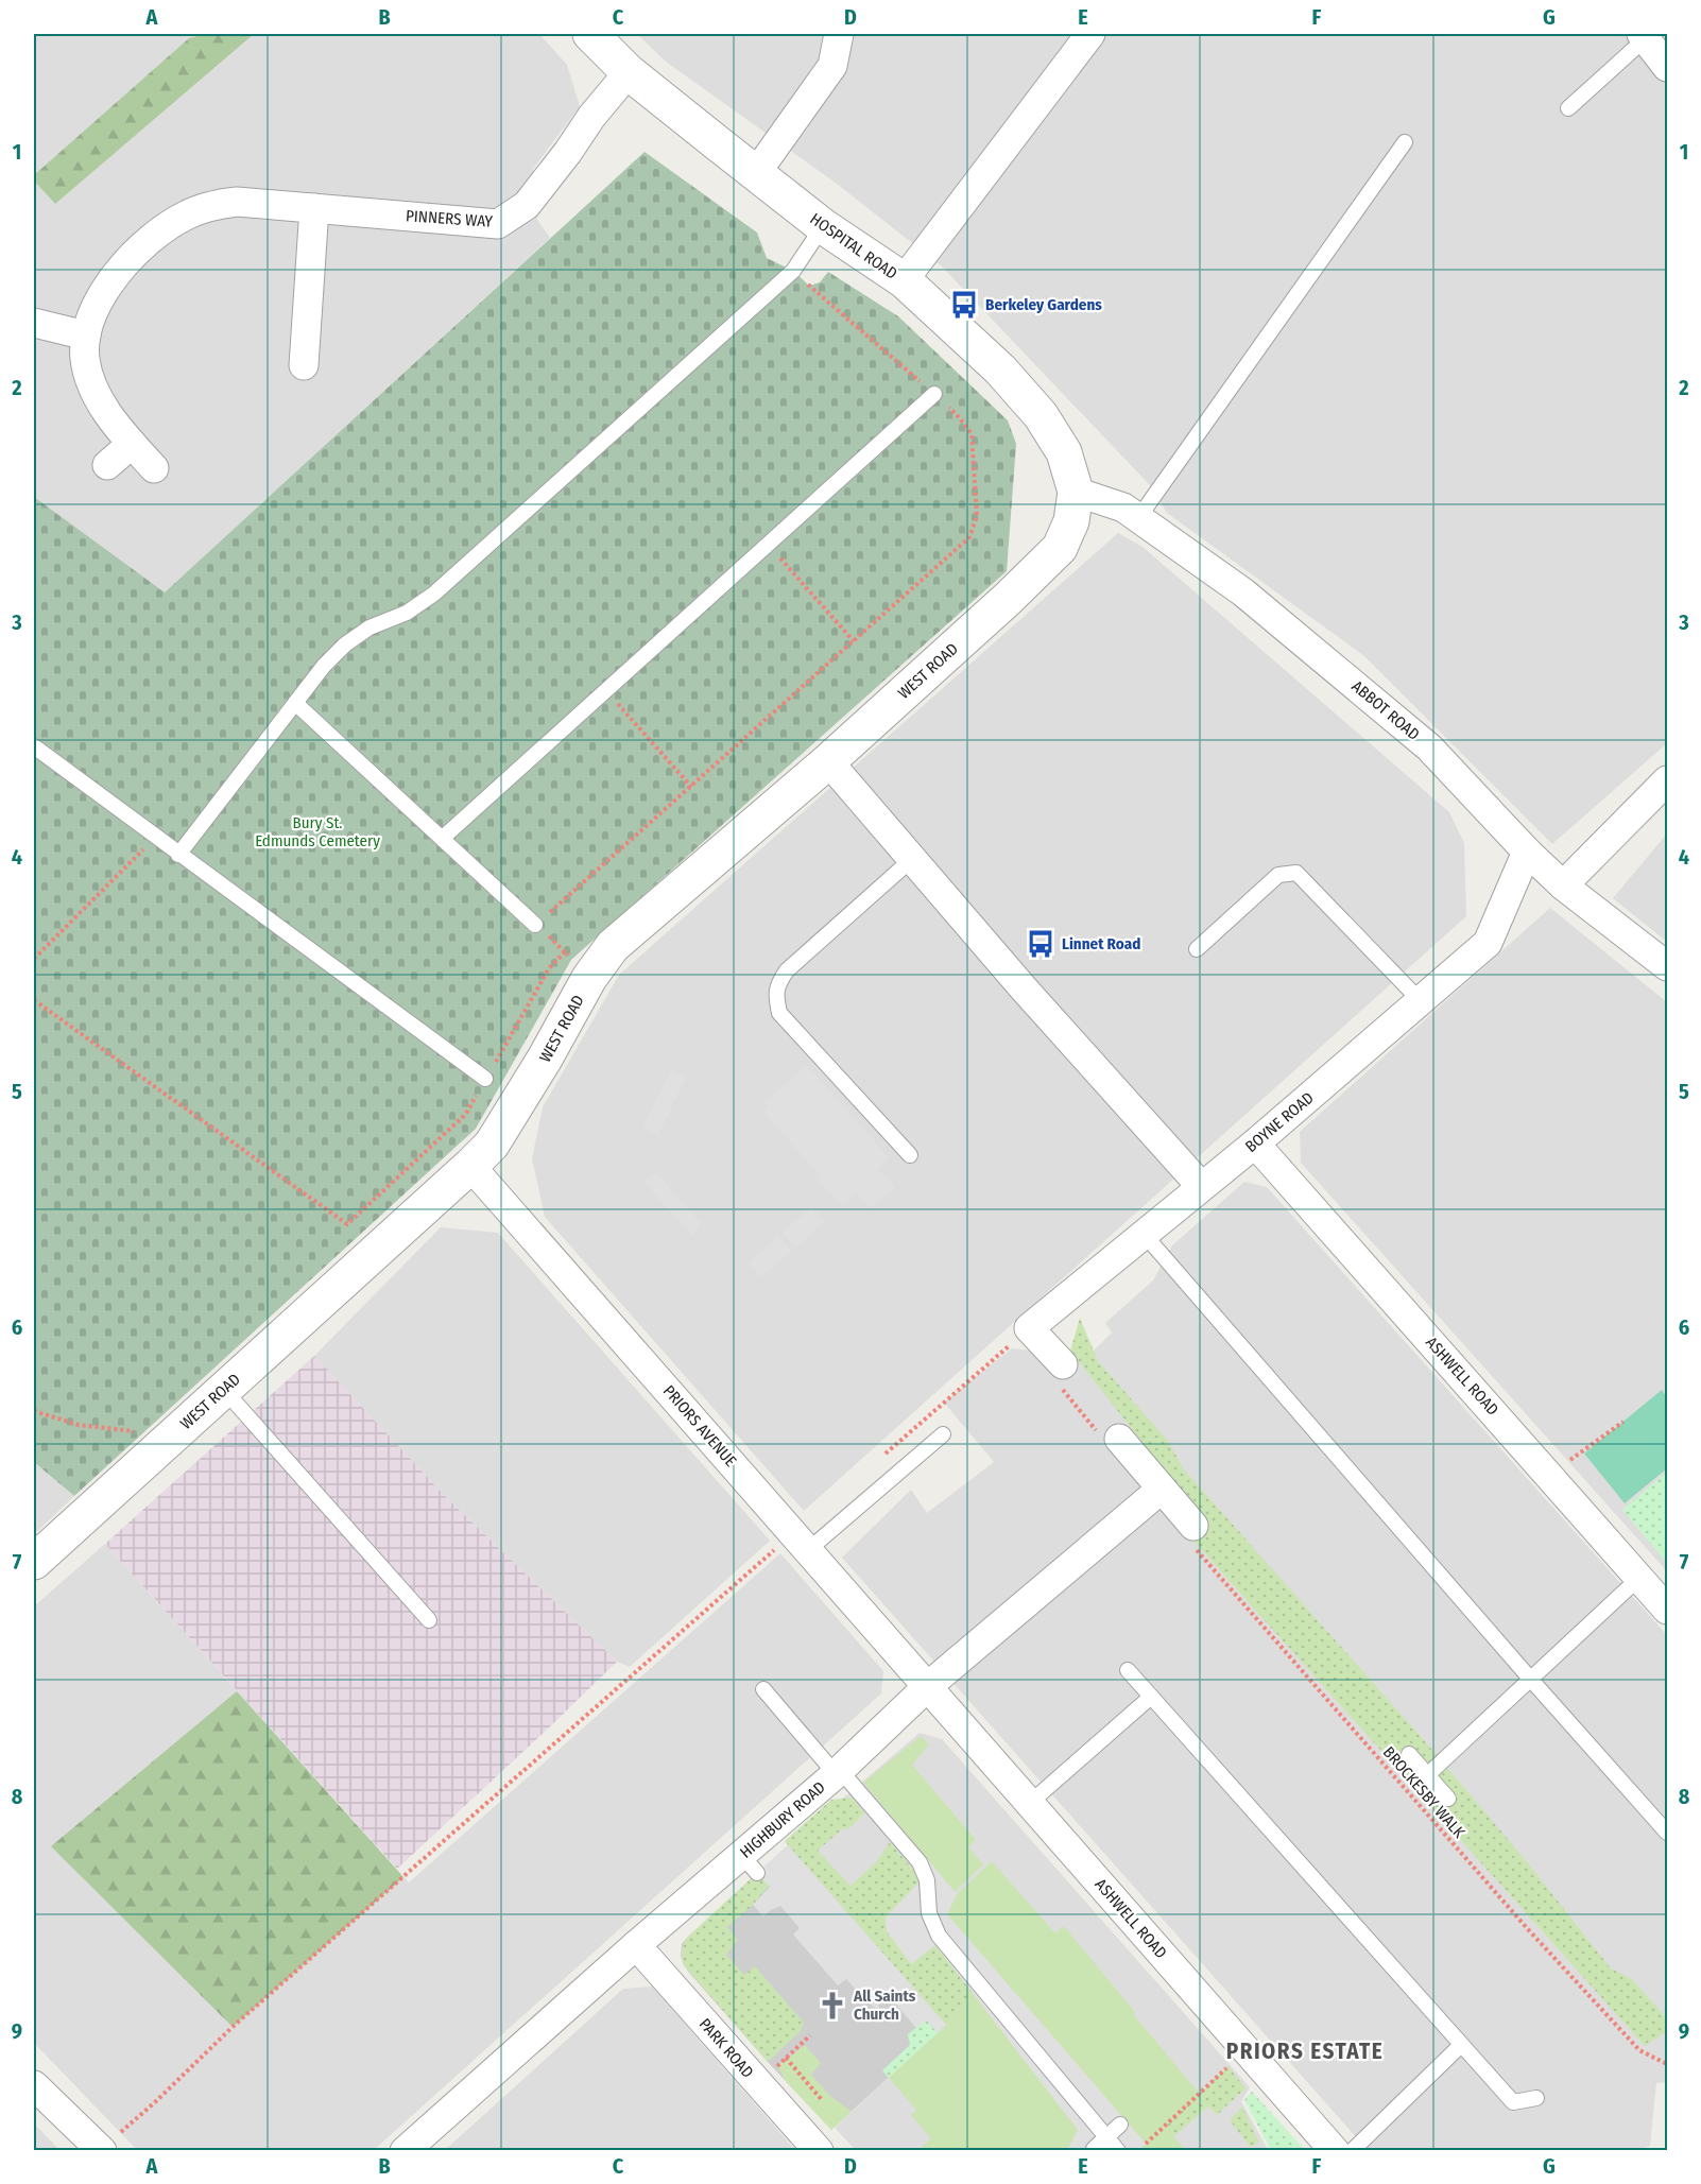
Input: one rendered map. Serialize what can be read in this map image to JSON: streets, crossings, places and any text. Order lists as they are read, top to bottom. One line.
{"streets":{"street":["PINNERS WAY","HOSPITAL ROAD","WEST ROAD","ABBOT ROAD","BOYNE ROAD","ASHWELL ROAD","PRIORS AVENUE","HIGHBURY ROAD","PARK ROAD"],"path":["BROCKESBY WALK"]},"crossings":[["PINNERS WAY","HOSPITAL ROAD"],["HOSPITAL ROAD","WEST ROAD"],["HOSPITAL ROAD","ABBOT ROAD"],["WEST ROAD","ABBOT ROAD"],["WEST ROAD","PRIORS AVENUE"],["ABBOT ROAD","BOYNE ROAD"],["BOYNE ROAD","ASHWELL ROAD"],["ASHWELL ROAD","PRIORS AVENUE"],["ASHWELL ROAD","HIGHBURY ROAD"],["PRIORS AVENUE","HIGHBURY ROAD"],["HIGHBURY ROAD","PARK ROAD"]],"districts":["PRIORS ESTATE"],"parks":["Bury St. Edmunds Cemetery"],"places":{"bus stop":["Berkeley Gardens","Linnet Road"],"church":["All Saints Church"]},"grid":{"columns":["A","B","C","D","E","F","G"],"rows":["1","2","3","4","5","6","7","8","9"]}}
